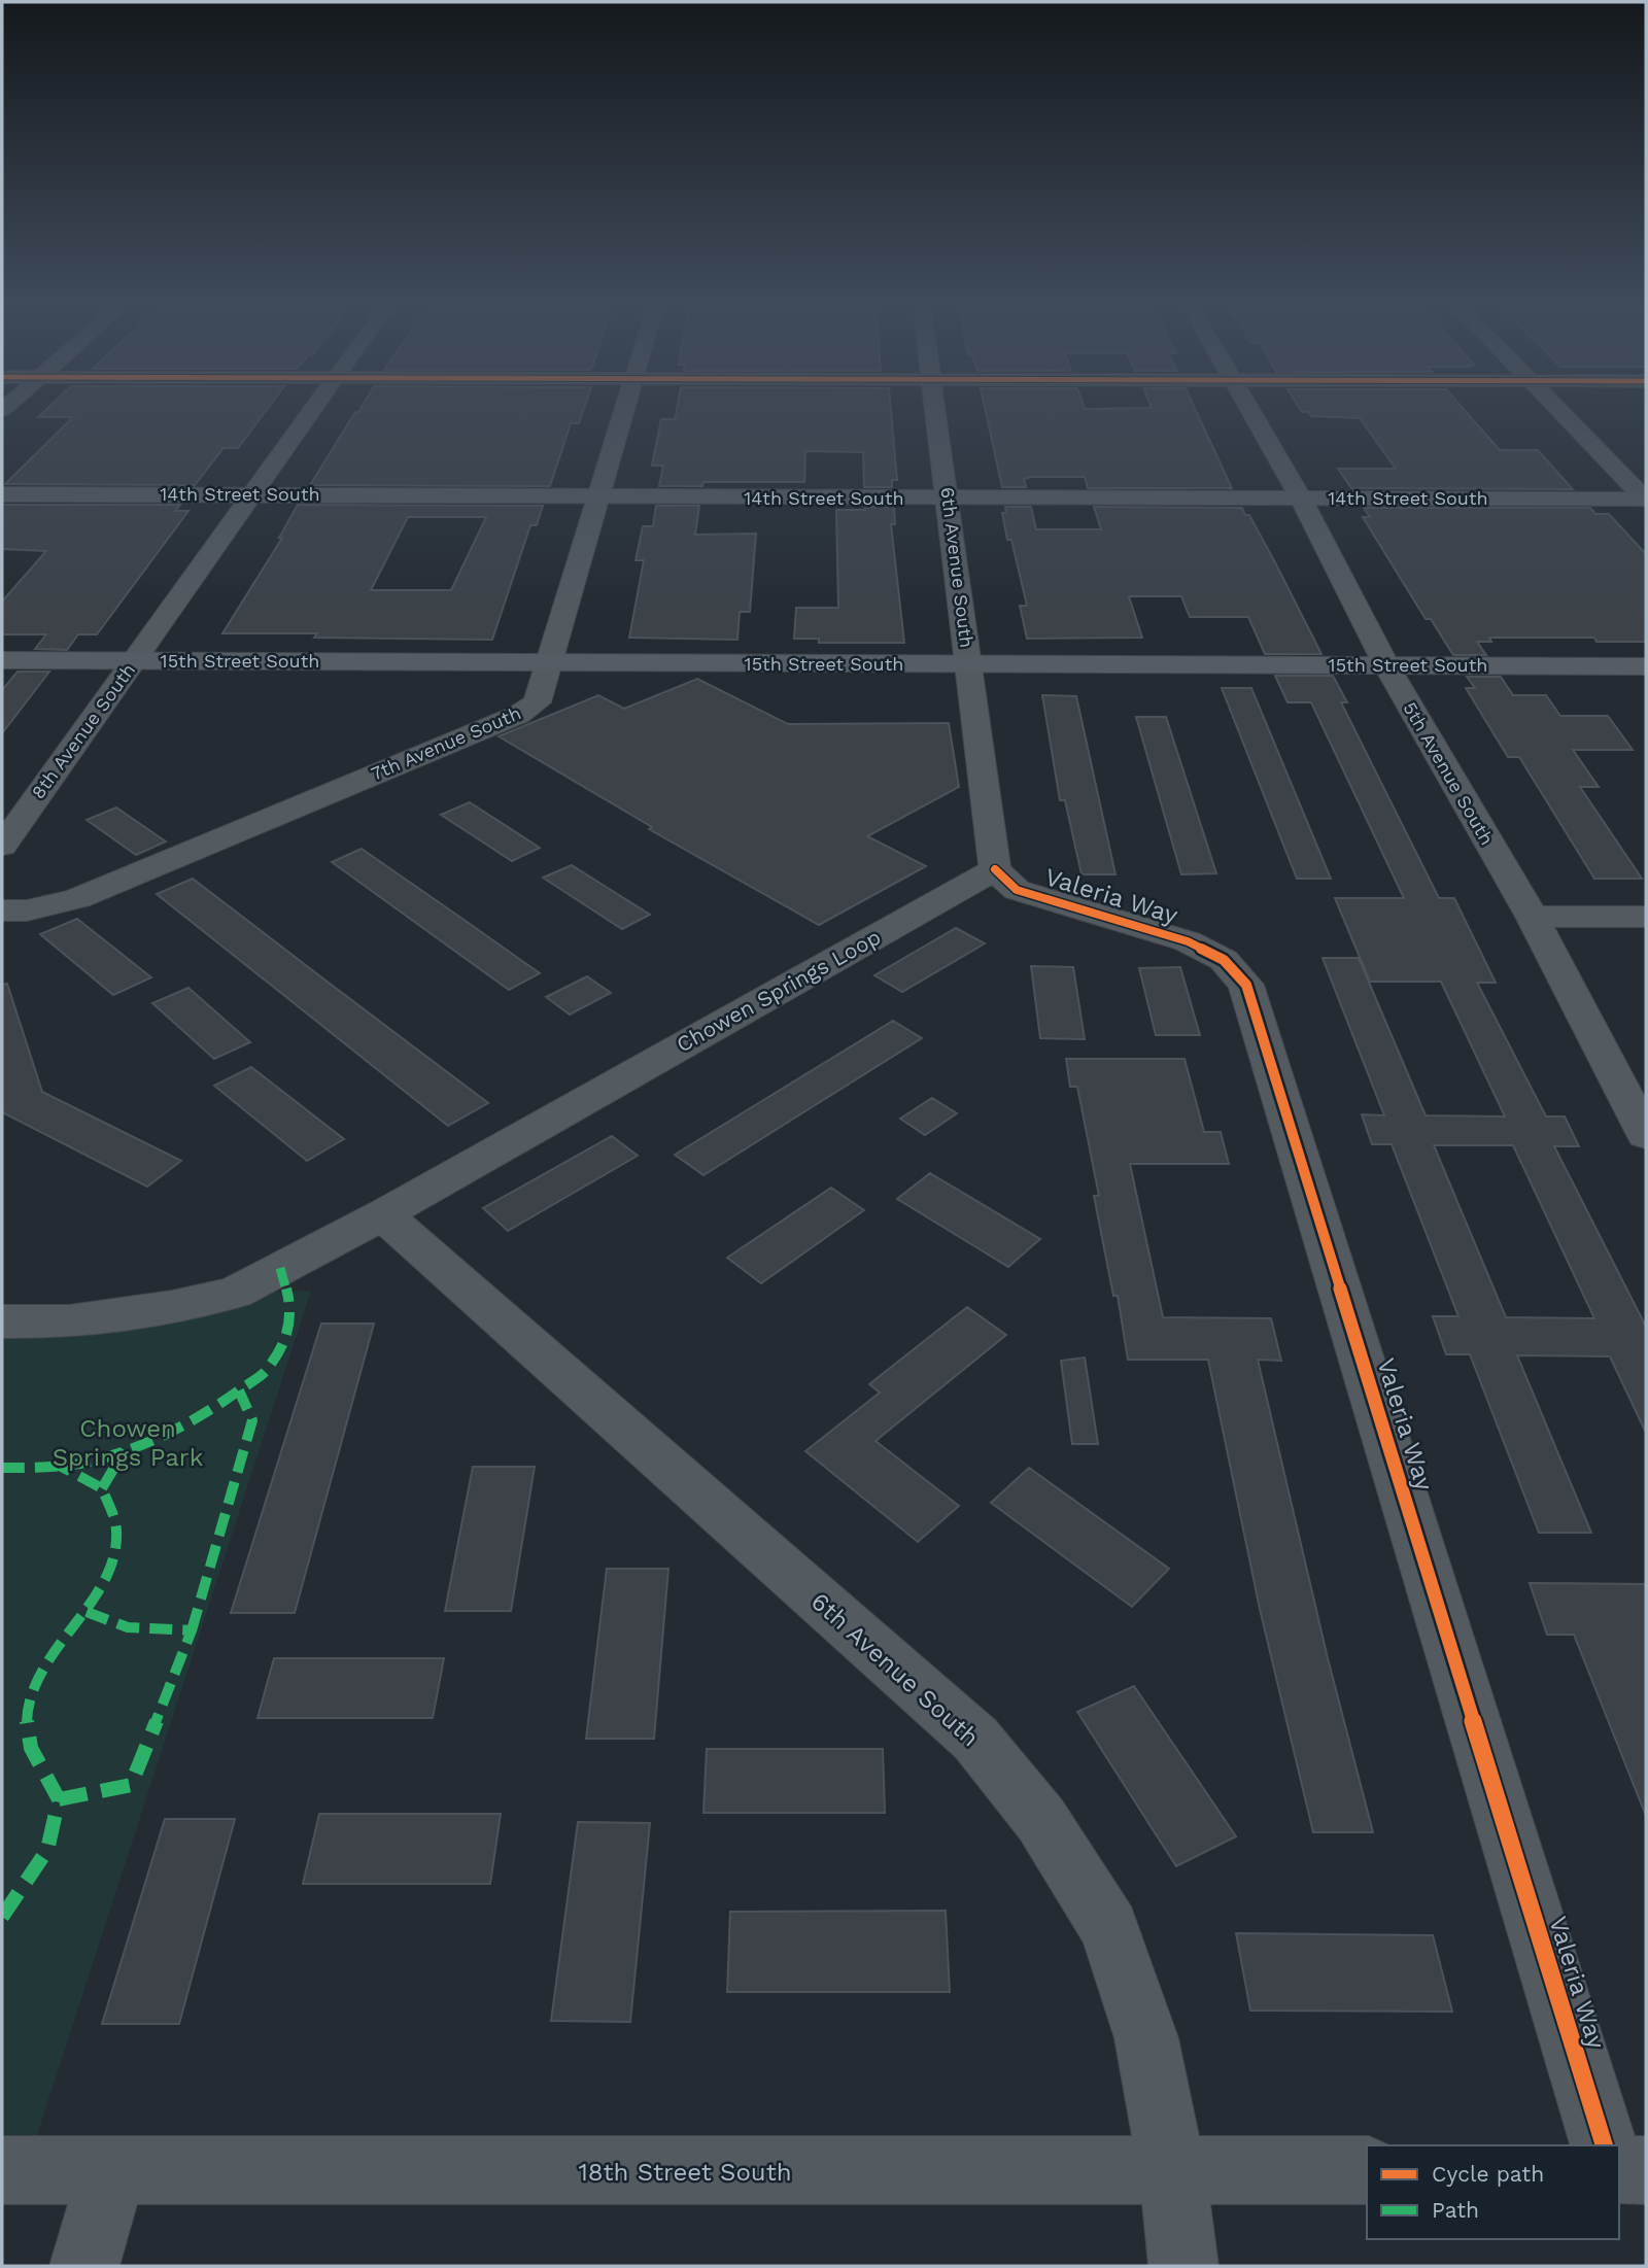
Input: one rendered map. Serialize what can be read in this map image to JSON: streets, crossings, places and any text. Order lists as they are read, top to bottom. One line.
{"streets":{"main road":["14th Street South","15th Street South"],"street":["6th Avenue South","8th Avenue South","7th Avenue South","5th Avenue South","Valeria Way","Chowen Springs Loop","18th Street South"]},"crossings":[["14th Street South","6th Avenue South"],["14th Street South","8th Avenue South"],["14th Street South","7th Avenue South"],["14th Street South","5th Avenue South"],["6th Avenue South","15th Street South"],["6th Avenue South","Chowen Springs Loop"],["6th Avenue South","18th Street South"],["15th Street South","8th Avenue South"],["15th Street South","7th Avenue South"],["15th Street South","5th Avenue South"],["Valeria Way","Chowen Springs Loop"]],"parks":["Chowen Springs Park"],"legend":["Cycle path","Path"]}
